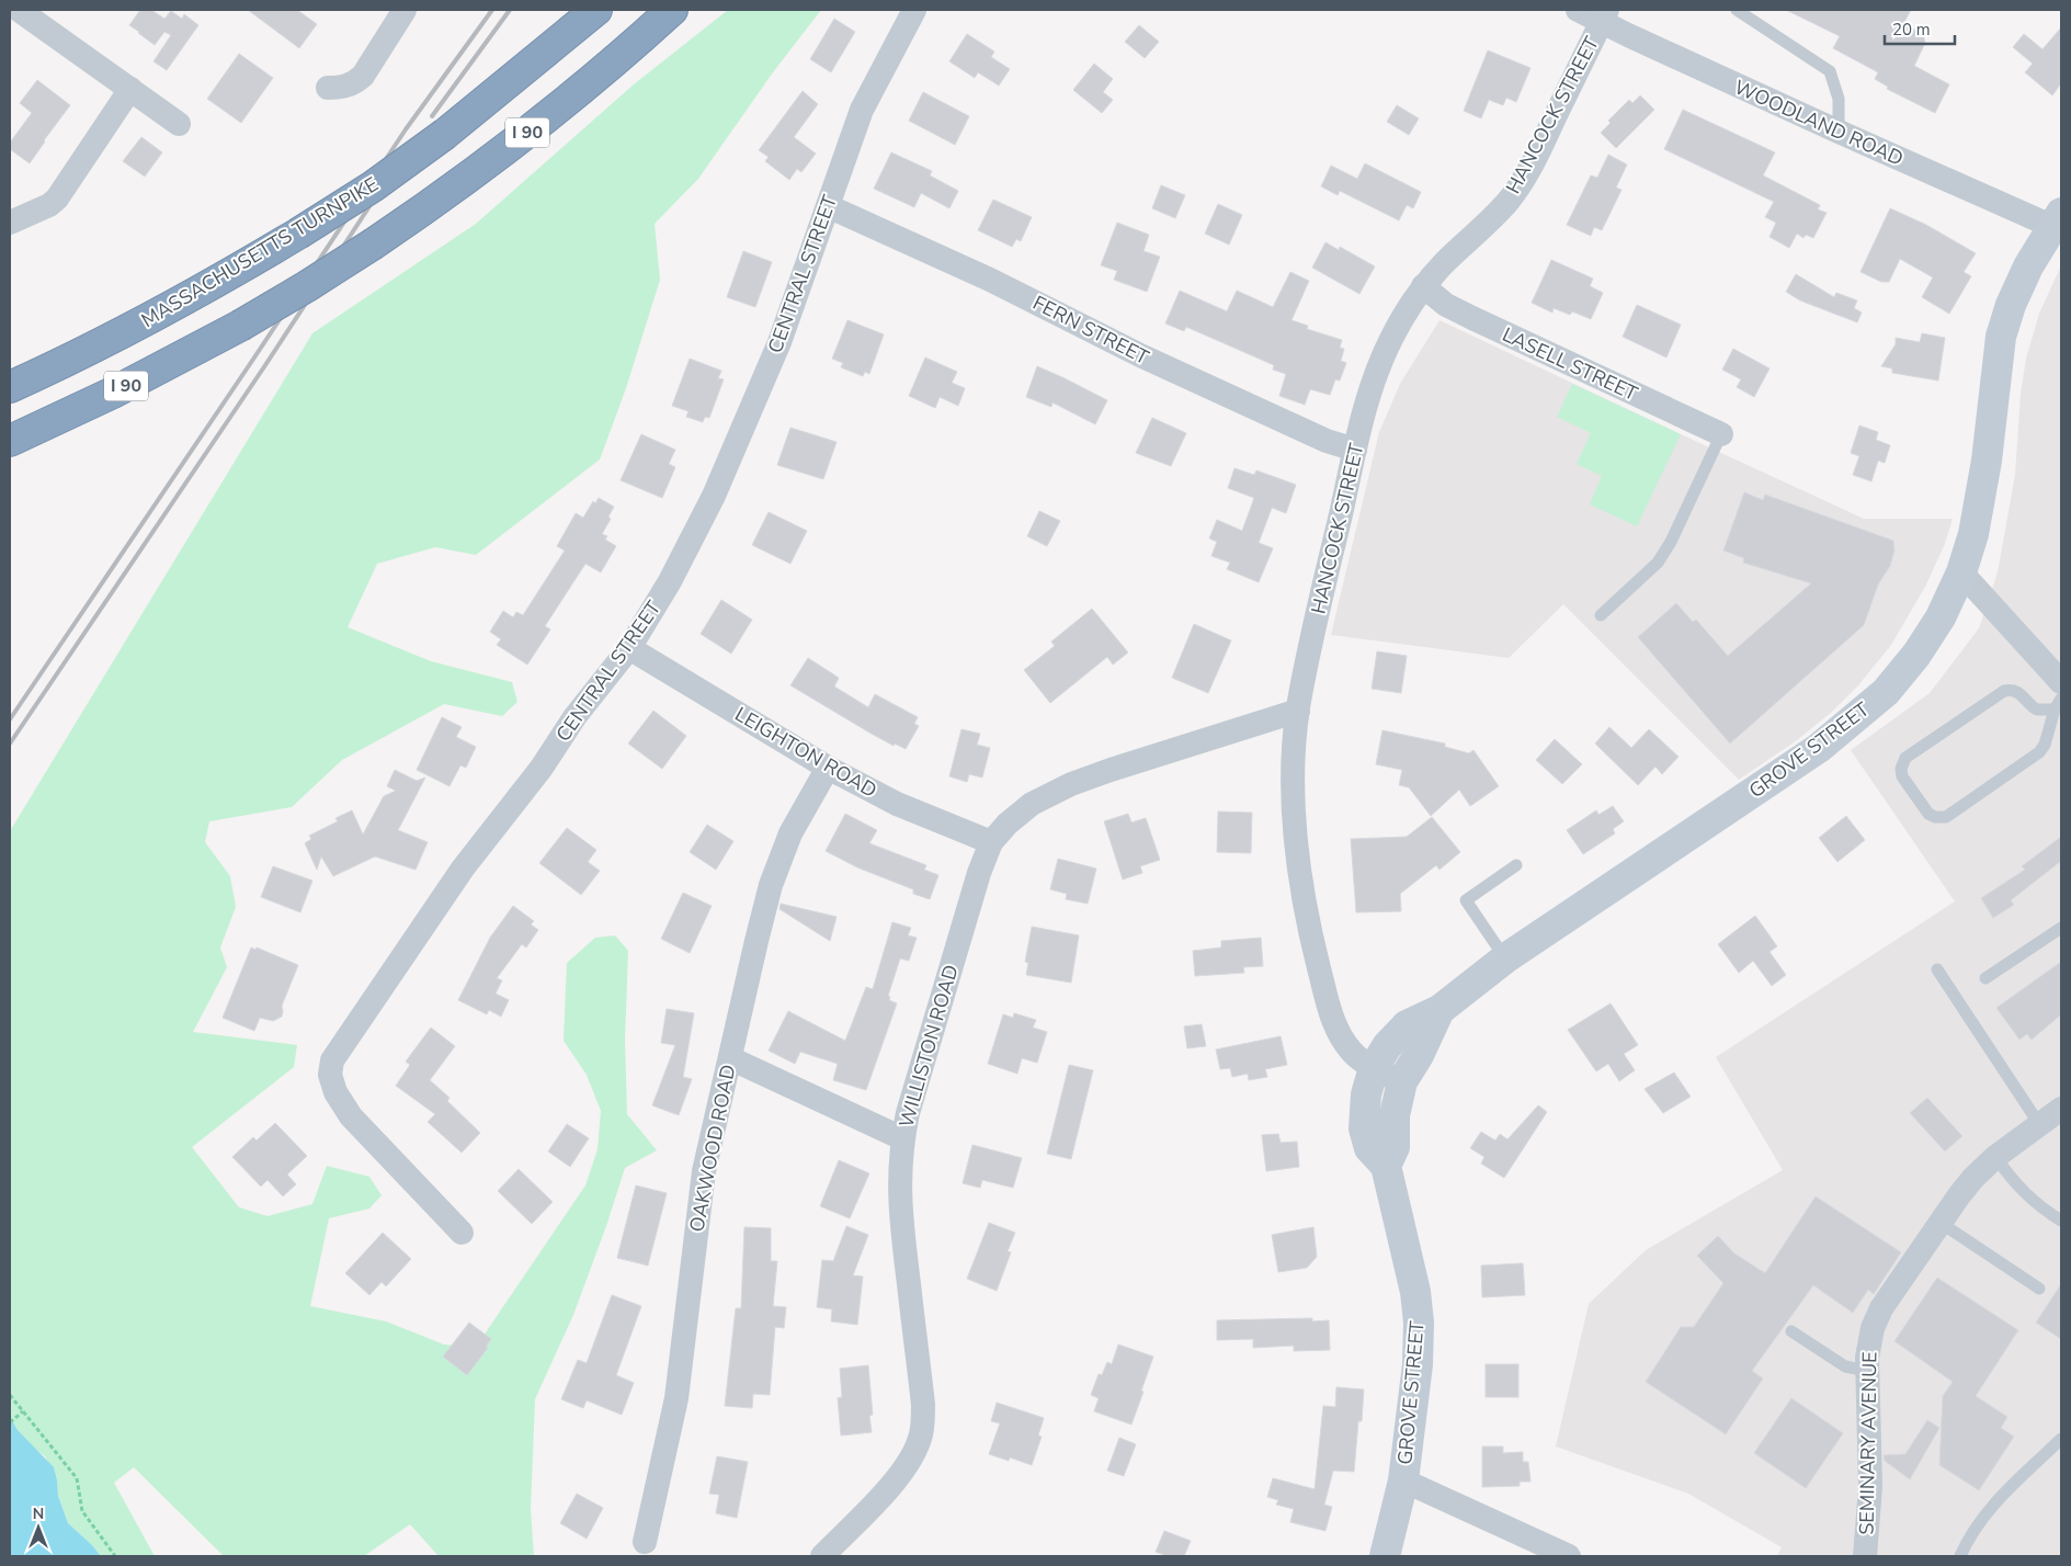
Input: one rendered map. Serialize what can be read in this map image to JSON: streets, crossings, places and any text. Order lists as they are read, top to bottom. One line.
{"streets":{"highway":["I 90","MASSACHUSETTS TURNPIKE"],"main road":["GROVE STREET"],"street":["HANCOCK STREET","WOODLAND ROAD","CENTRAL STREET","FERN STREET","LASELL STREET","LEIGHTON ROAD","WILLISTON ROAD","OAKWOOD ROAD","SEMINARY AVENUE"]},"crossings":[["HANCOCK STREET","WOODLAND ROAD"],["HANCOCK STREET","FERN STREET"],["HANCOCK STREET","LASELL STREET"],["HANCOCK STREET","GROVE STREET"],["HANCOCK STREET","WILLISTON ROAD"],["WOODLAND ROAD","GROVE STREET"],["CENTRAL STREET","FERN STREET"],["CENTRAL STREET","LEIGHTON ROAD"],["LEIGHTON ROAD","WILLISTON ROAD"],["LEIGHTON ROAD","OAKWOOD ROAD"]],"scale_bar":"20 m","north":"top"}
